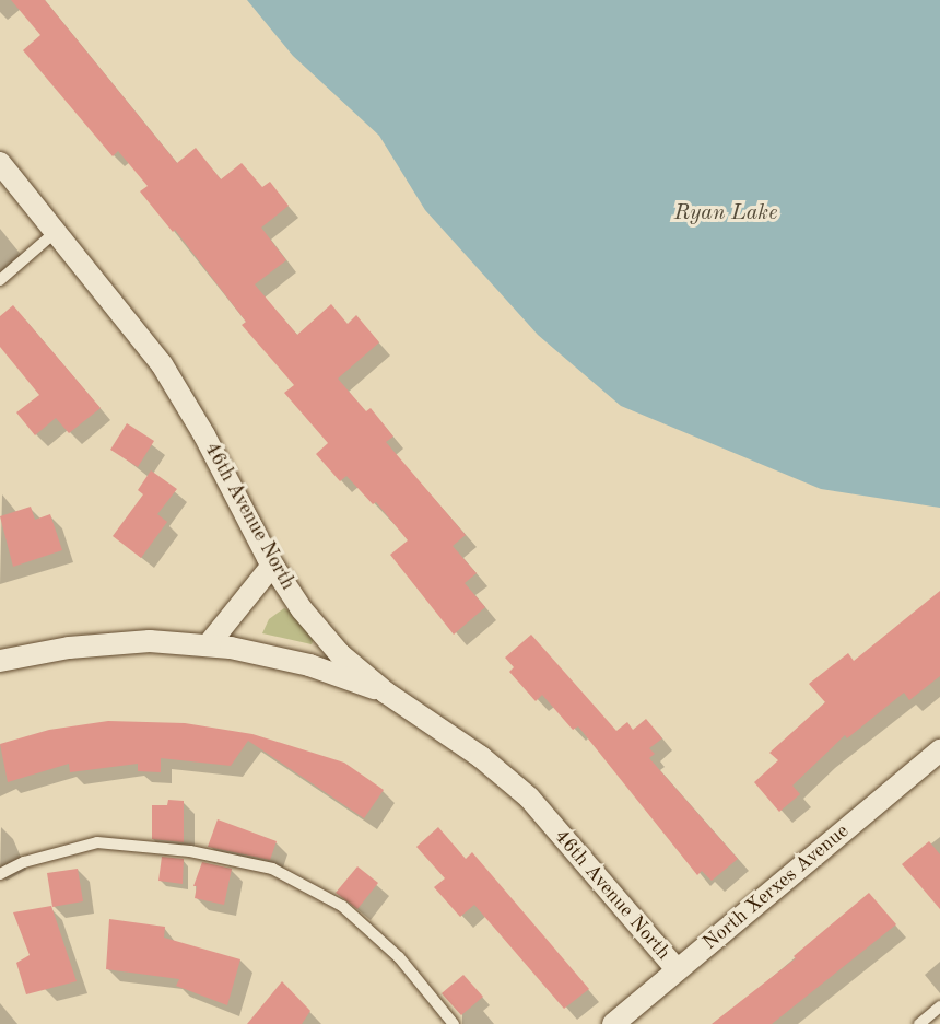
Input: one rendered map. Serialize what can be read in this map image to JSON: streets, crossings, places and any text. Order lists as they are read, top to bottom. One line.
{"streets":{"street":["46th Avenue North","North Xerxes Avenue"]},"crossings":[["46th Avenue North","North Xerxes Avenue"]],"water":["Ryan Lake"]}
